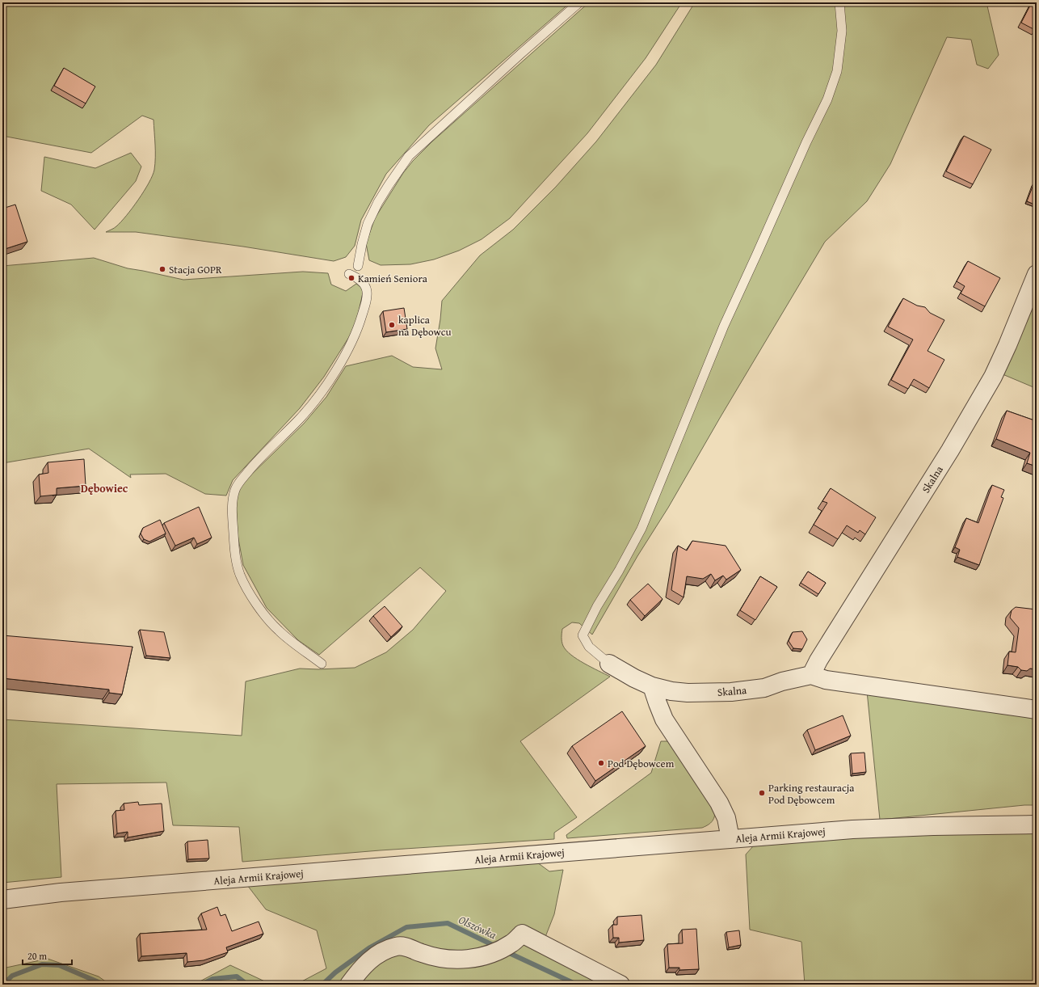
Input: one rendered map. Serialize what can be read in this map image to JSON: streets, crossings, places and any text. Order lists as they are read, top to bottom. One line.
{"streets":{"street":["Skalna","Aleja Armii Krajowej"]},"districts":["Dębowiec"],"water":["Olszówka"],"places":["Stacja GOPR","Kamień Seniora","kaplica na Dębowcu","Pod Dębowcem","Parking restauracja Pod Dębowcem"],"scale_bar":"20 m"}
